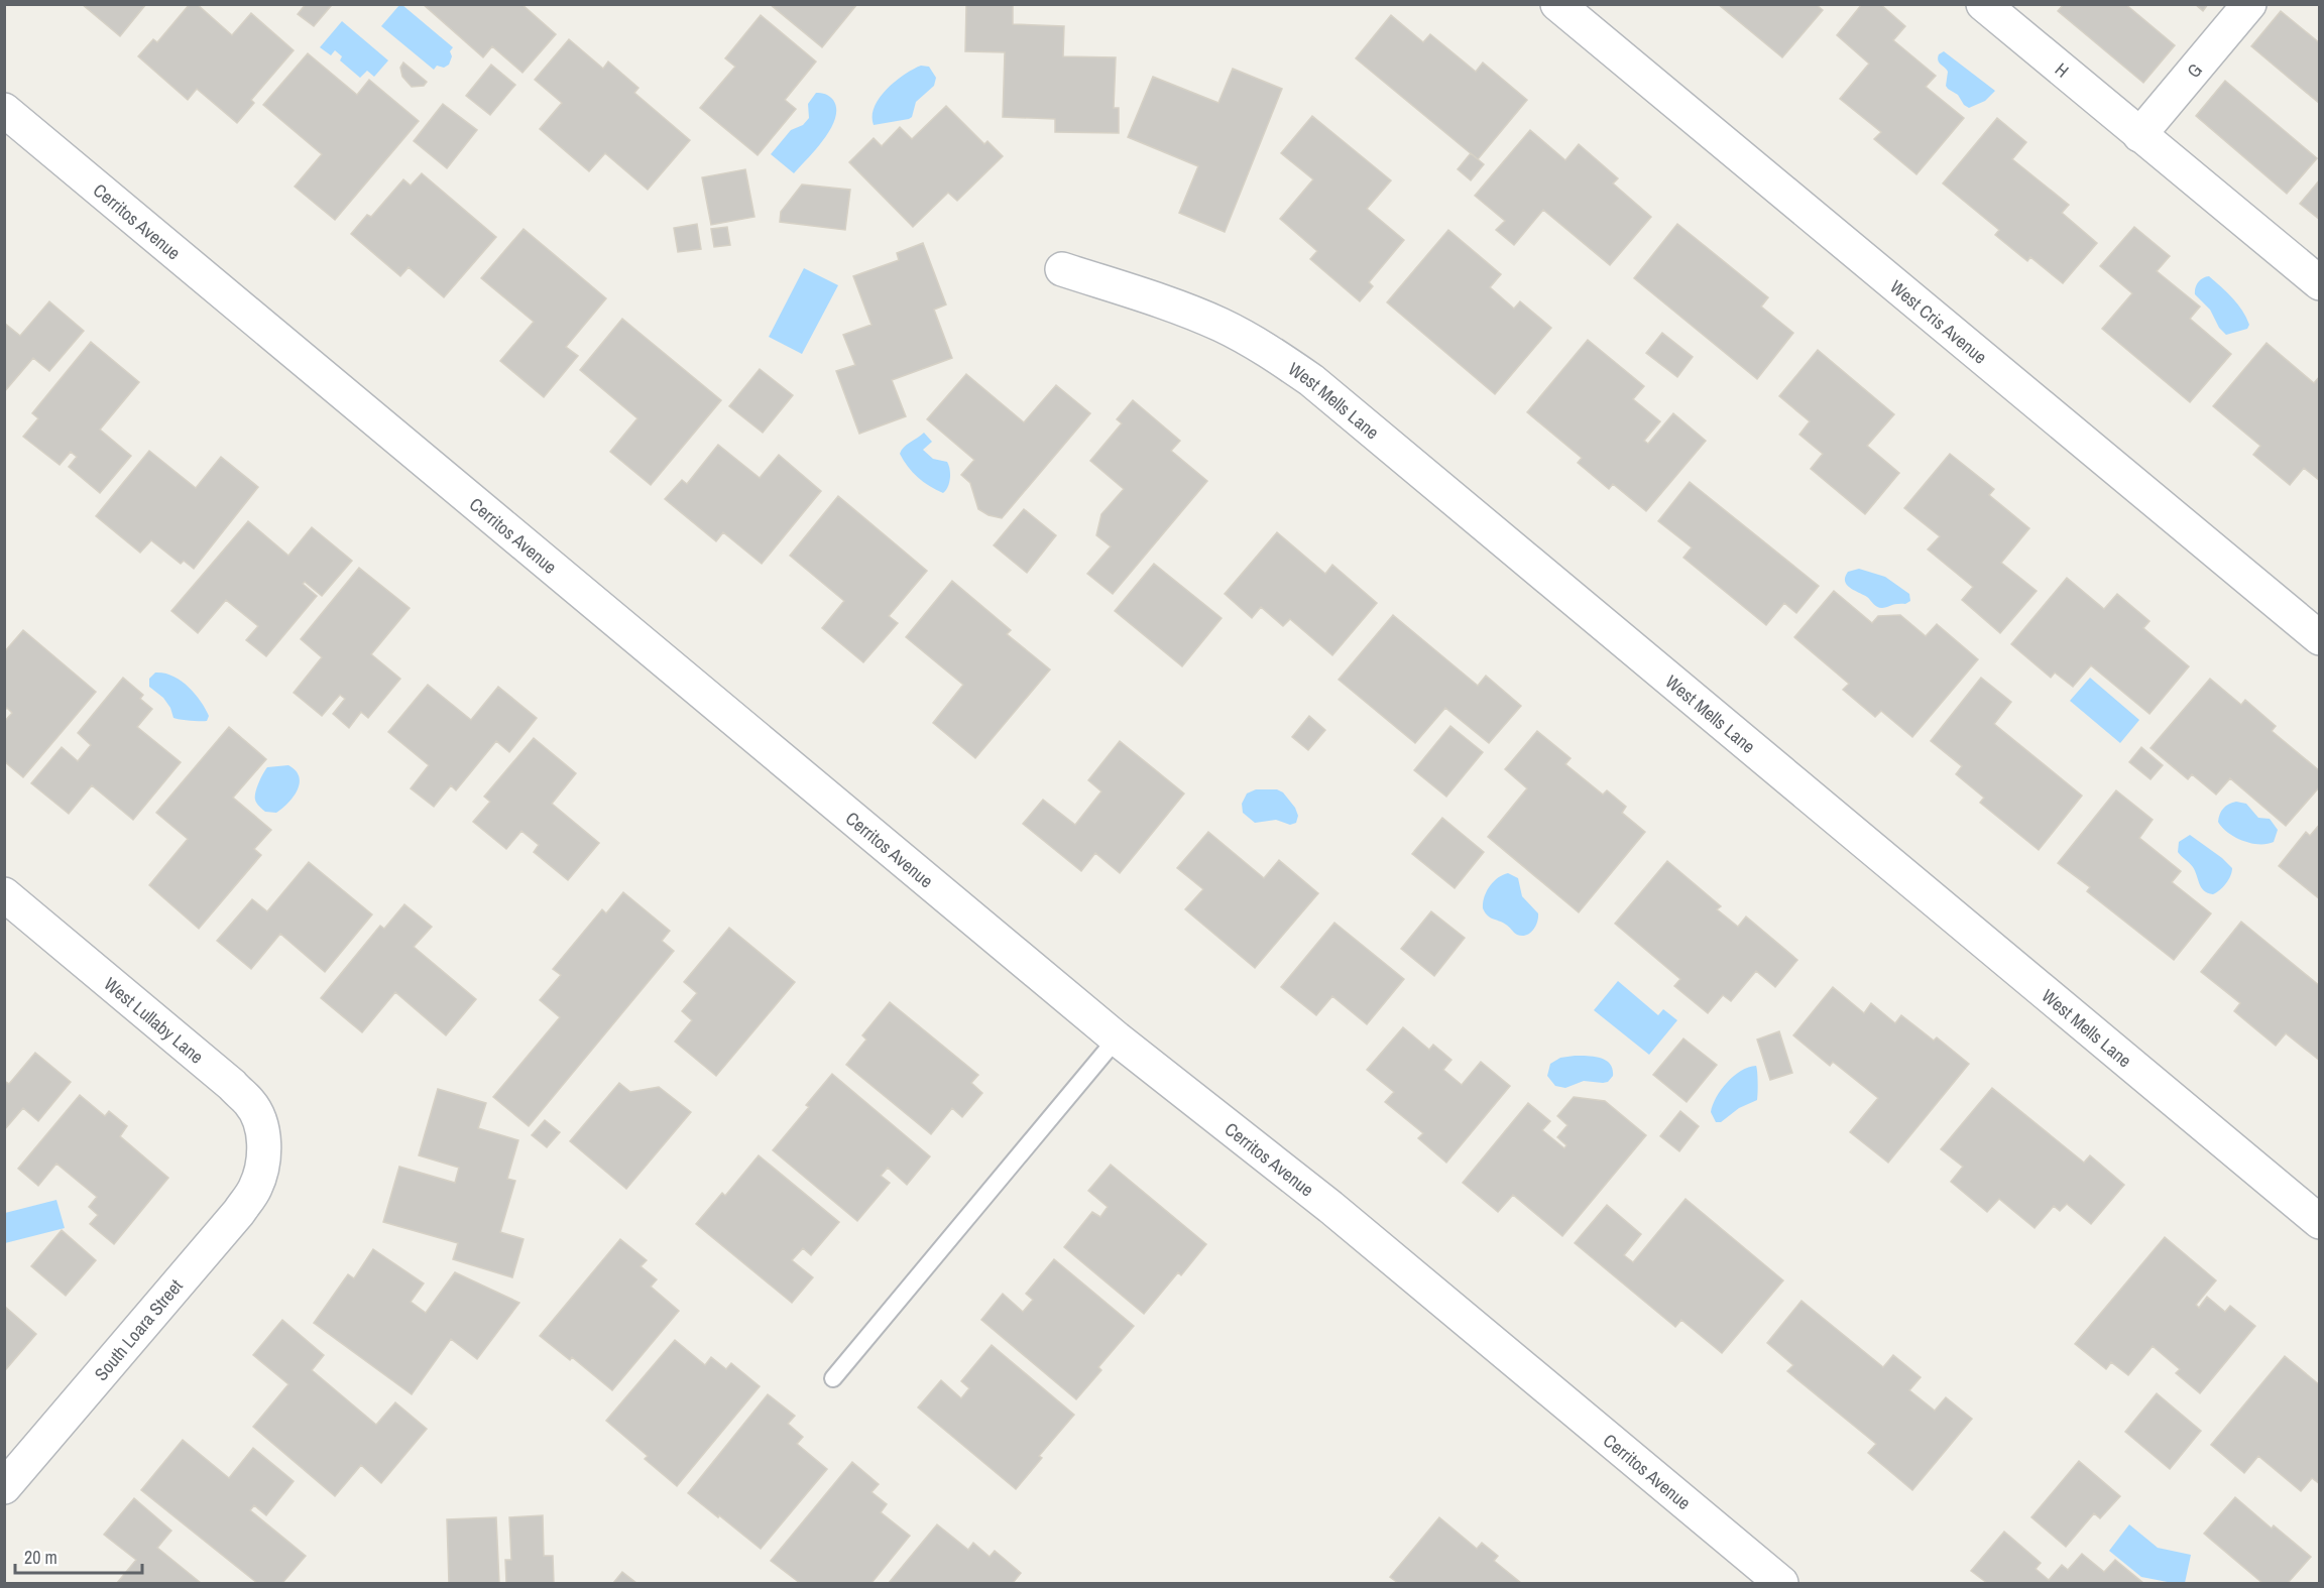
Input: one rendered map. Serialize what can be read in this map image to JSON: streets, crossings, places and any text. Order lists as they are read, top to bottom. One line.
{"streets":{"street":["H","G","Cerritos Avenue","West Cris Avenue","West Mells Lane","West Lullaby Lane","South Loara Street"]},"crossings":[["H","G"],["West Lullaby Lane","South Loara Street"]],"scale_bar":"20 m"}
